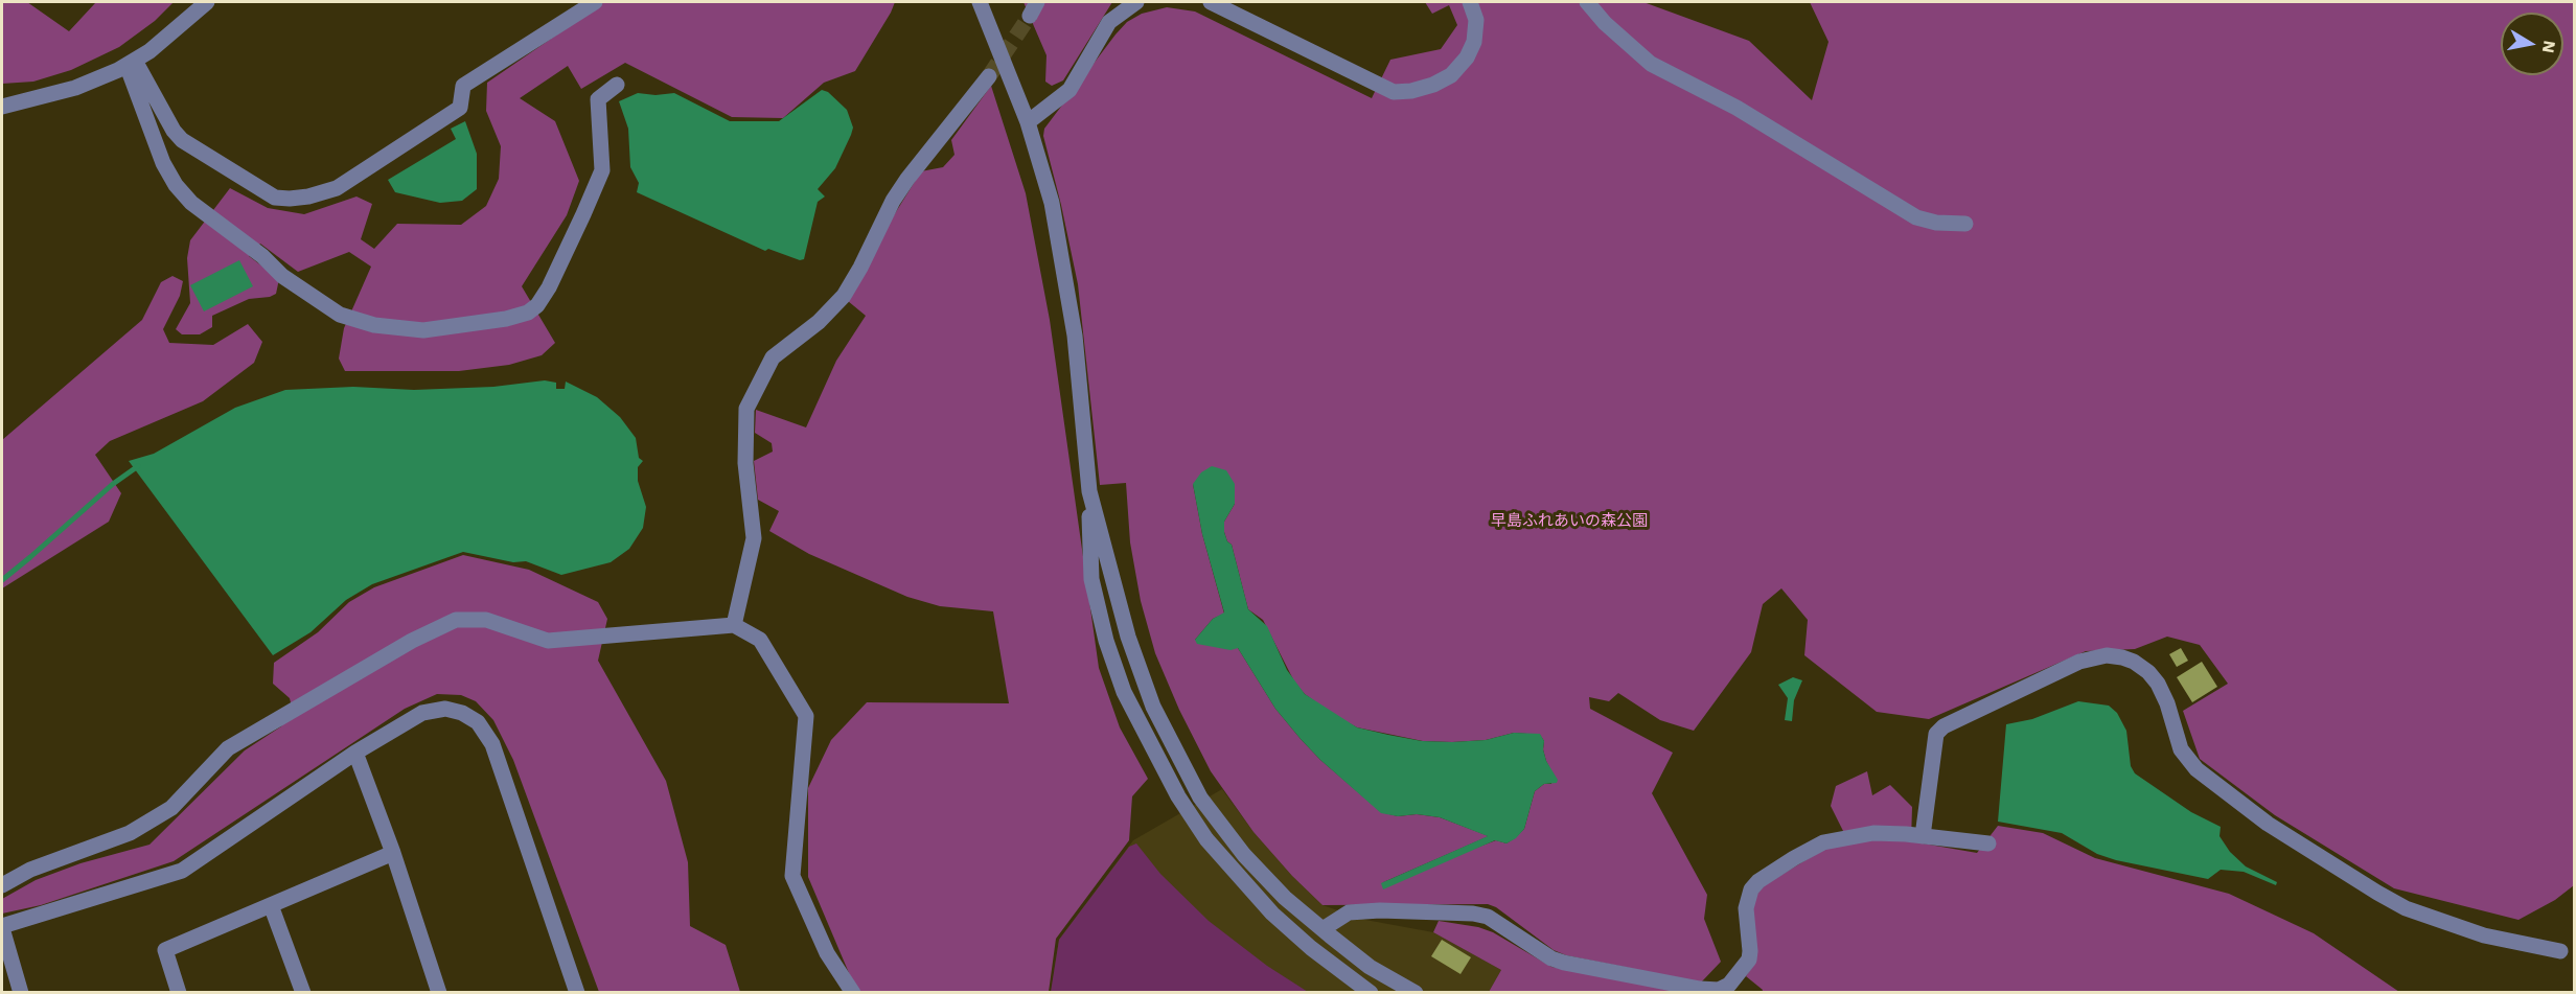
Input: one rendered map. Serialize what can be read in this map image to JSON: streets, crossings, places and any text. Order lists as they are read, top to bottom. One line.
{"parks":["早島ふれあいの森公園"],"north":"right"}
